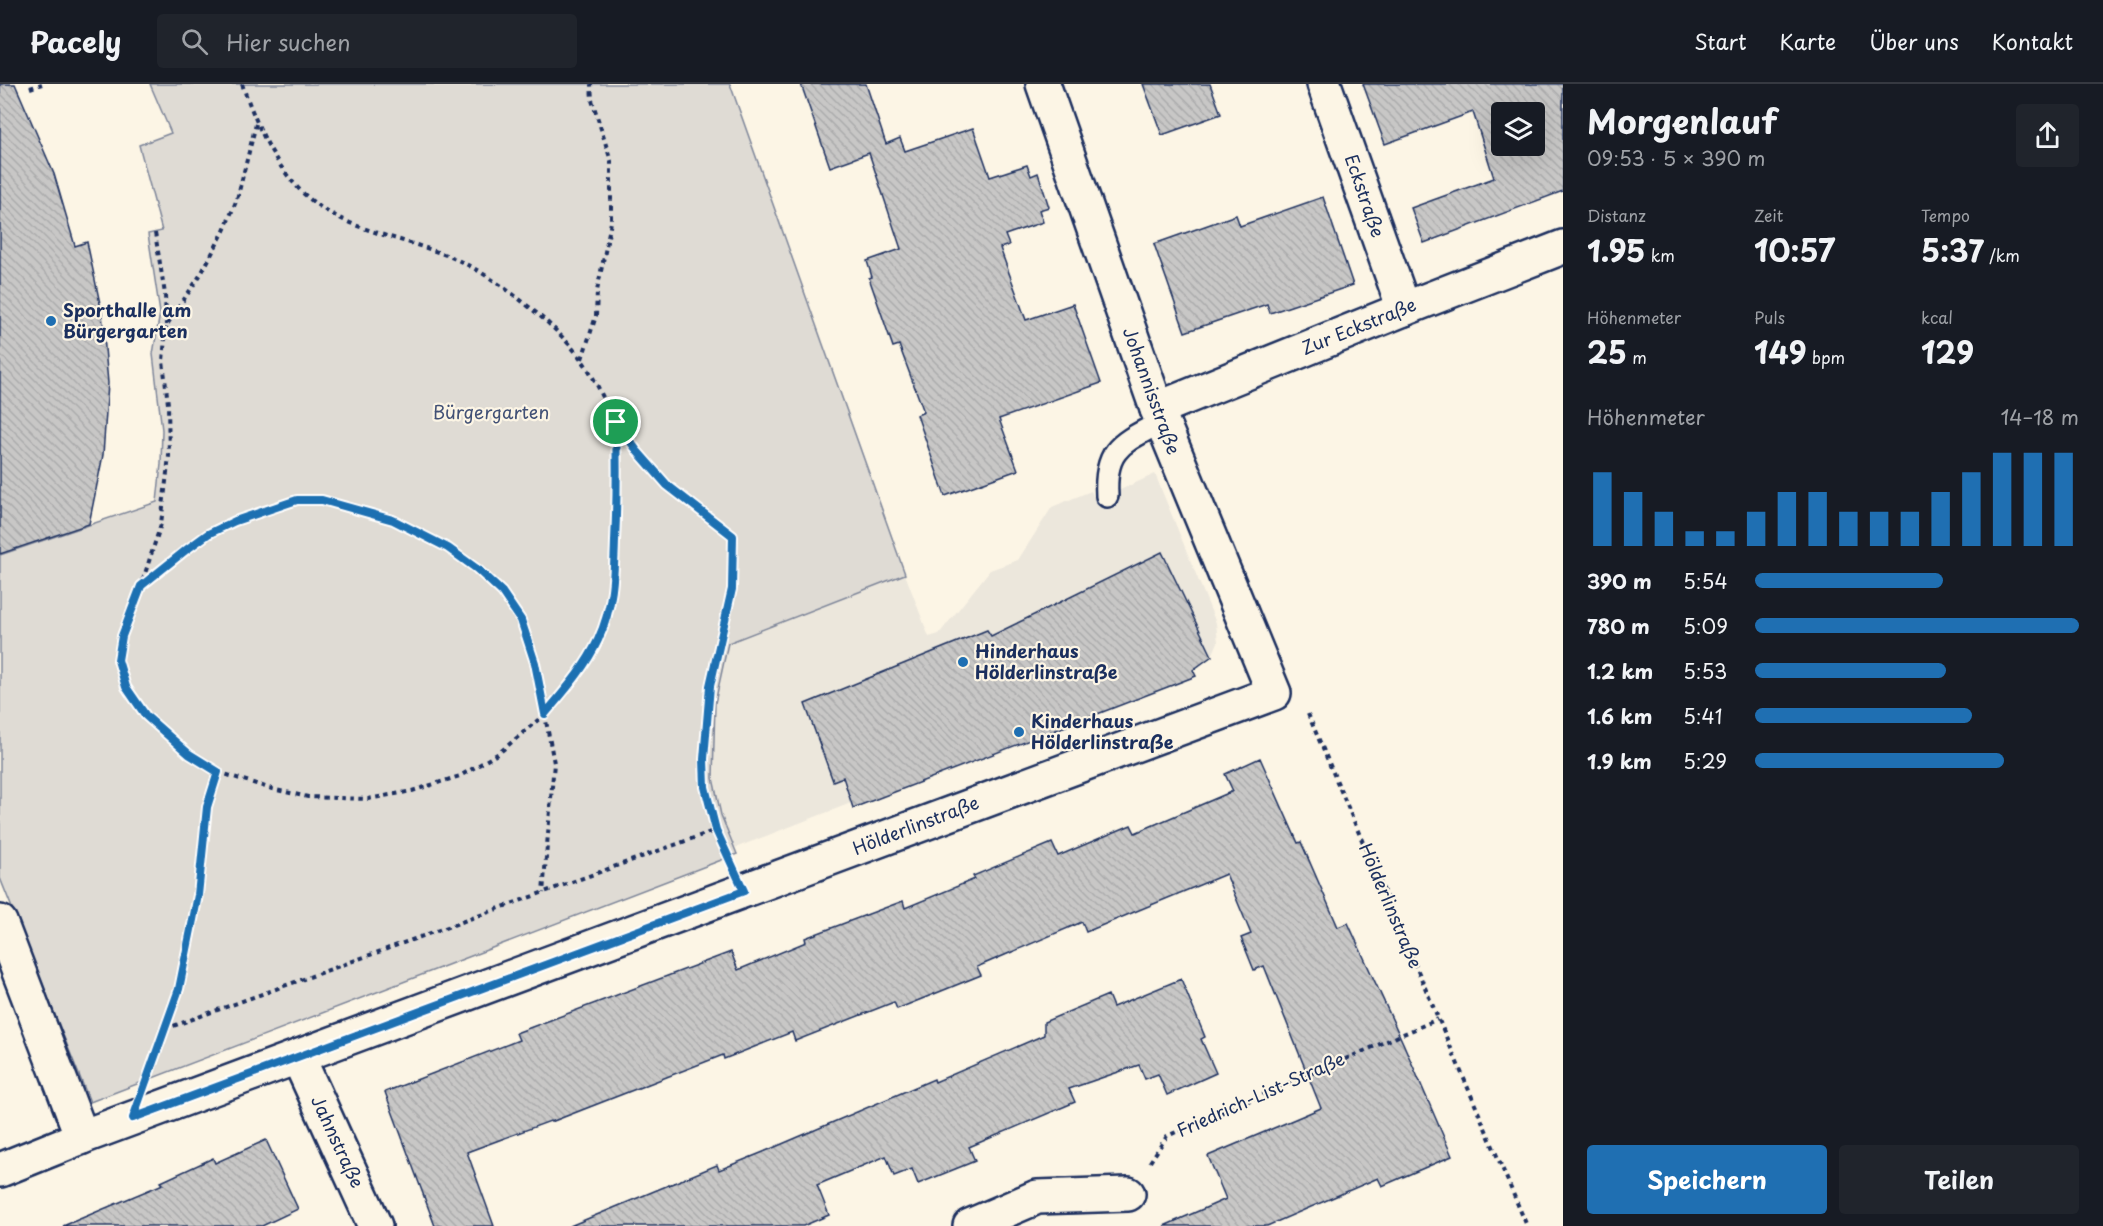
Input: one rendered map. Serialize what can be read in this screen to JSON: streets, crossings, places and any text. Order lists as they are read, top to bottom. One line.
{"streets":{"street":["Eckstraße","Zur Eckstraße","Johannisstraße","Hölderlinstraße","Jahnstraße"],"path":["Friedrich-List-Straße"]},"crossings":[["Eckstraße","Zur Eckstraße"],["Zur Eckstraße","Johannisstraße"],["Johannisstraße","Hölderlinstraße"],["Hölderlinstraße","Friedrich-List-Straße"],["Hölderlinstraße","Jahnstraße"]],"parks":["Bürgergarten"],"places":["Sporthalle am Bürgergarten","Hinderhaus Hölderlinstraße","Kinderhaus Hölderlinstraße"],"page":{"header":"Pacely","search":"Hier suchen","nav":["Start","Karte","Über uns","Kontakt"],"heading":["Morgenlauf","09:53 · 5 × 390 m"],"stats":[["Distanz","1.95 km"],["Zeit","10:57"],["Tempo","5:37 /km"],["Höhenmeter","25 m"],["Puls","149 bpm"],["kcal","129"]],"chart":["Höhenmeter","14–18 m"],"list":[{"name":"390 m","note":"5:54"},{"name":"780 m","note":"5:09"},{"name":"1.2 km","note":"5:53"},{"name":"1.6 km","note":"5:41"},{"name":"1.9 km","note":"5:29"}],"buttons":["Speichern","Teilen"]}}
